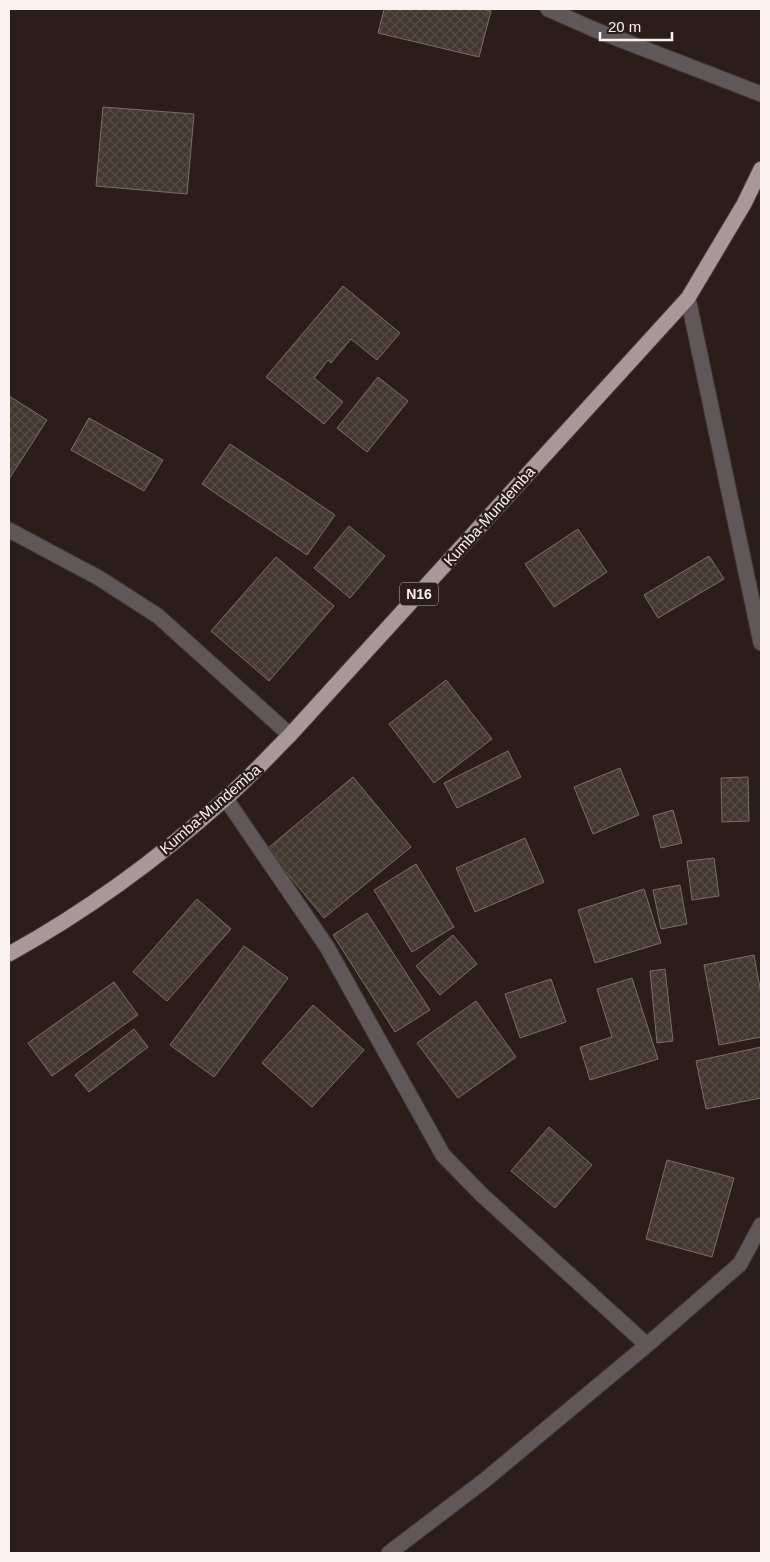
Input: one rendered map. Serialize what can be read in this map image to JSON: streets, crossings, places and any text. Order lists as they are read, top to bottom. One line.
{"streets":{"highway":["Kumba-Mundemba","N16"]},"scale_bar":"20 m"}
